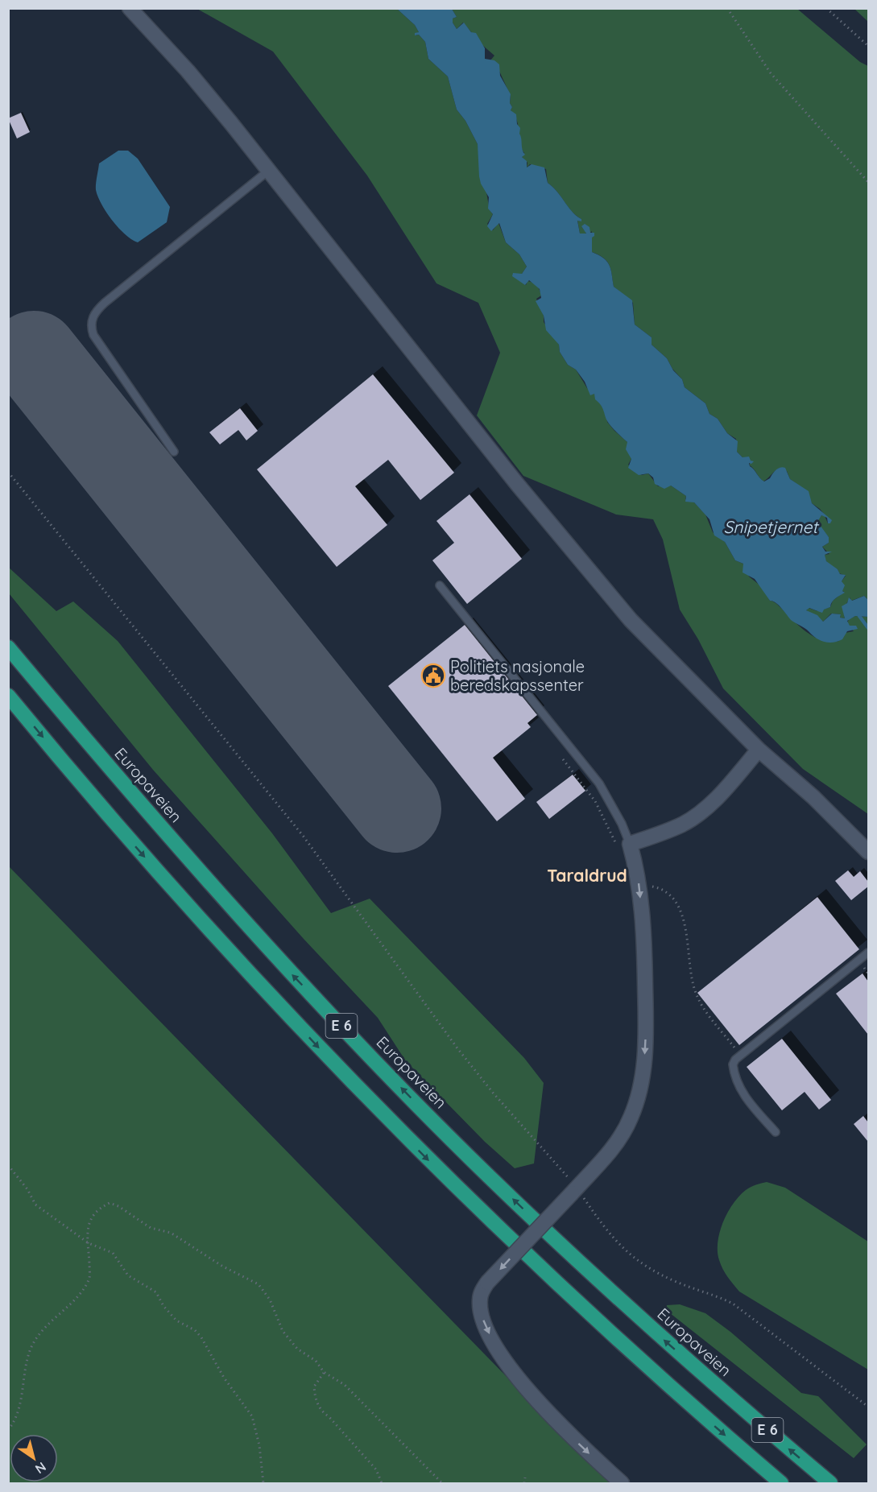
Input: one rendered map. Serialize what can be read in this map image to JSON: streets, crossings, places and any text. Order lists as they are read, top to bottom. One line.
{"streets":{"highway":["Europaveien","E 6"]},"districts":["Taraldrud"],"water":["Snipetjernet"],"places":{"public building":["Politiets nasjonale beredskapssenter"]},"north":"bottom right"}
